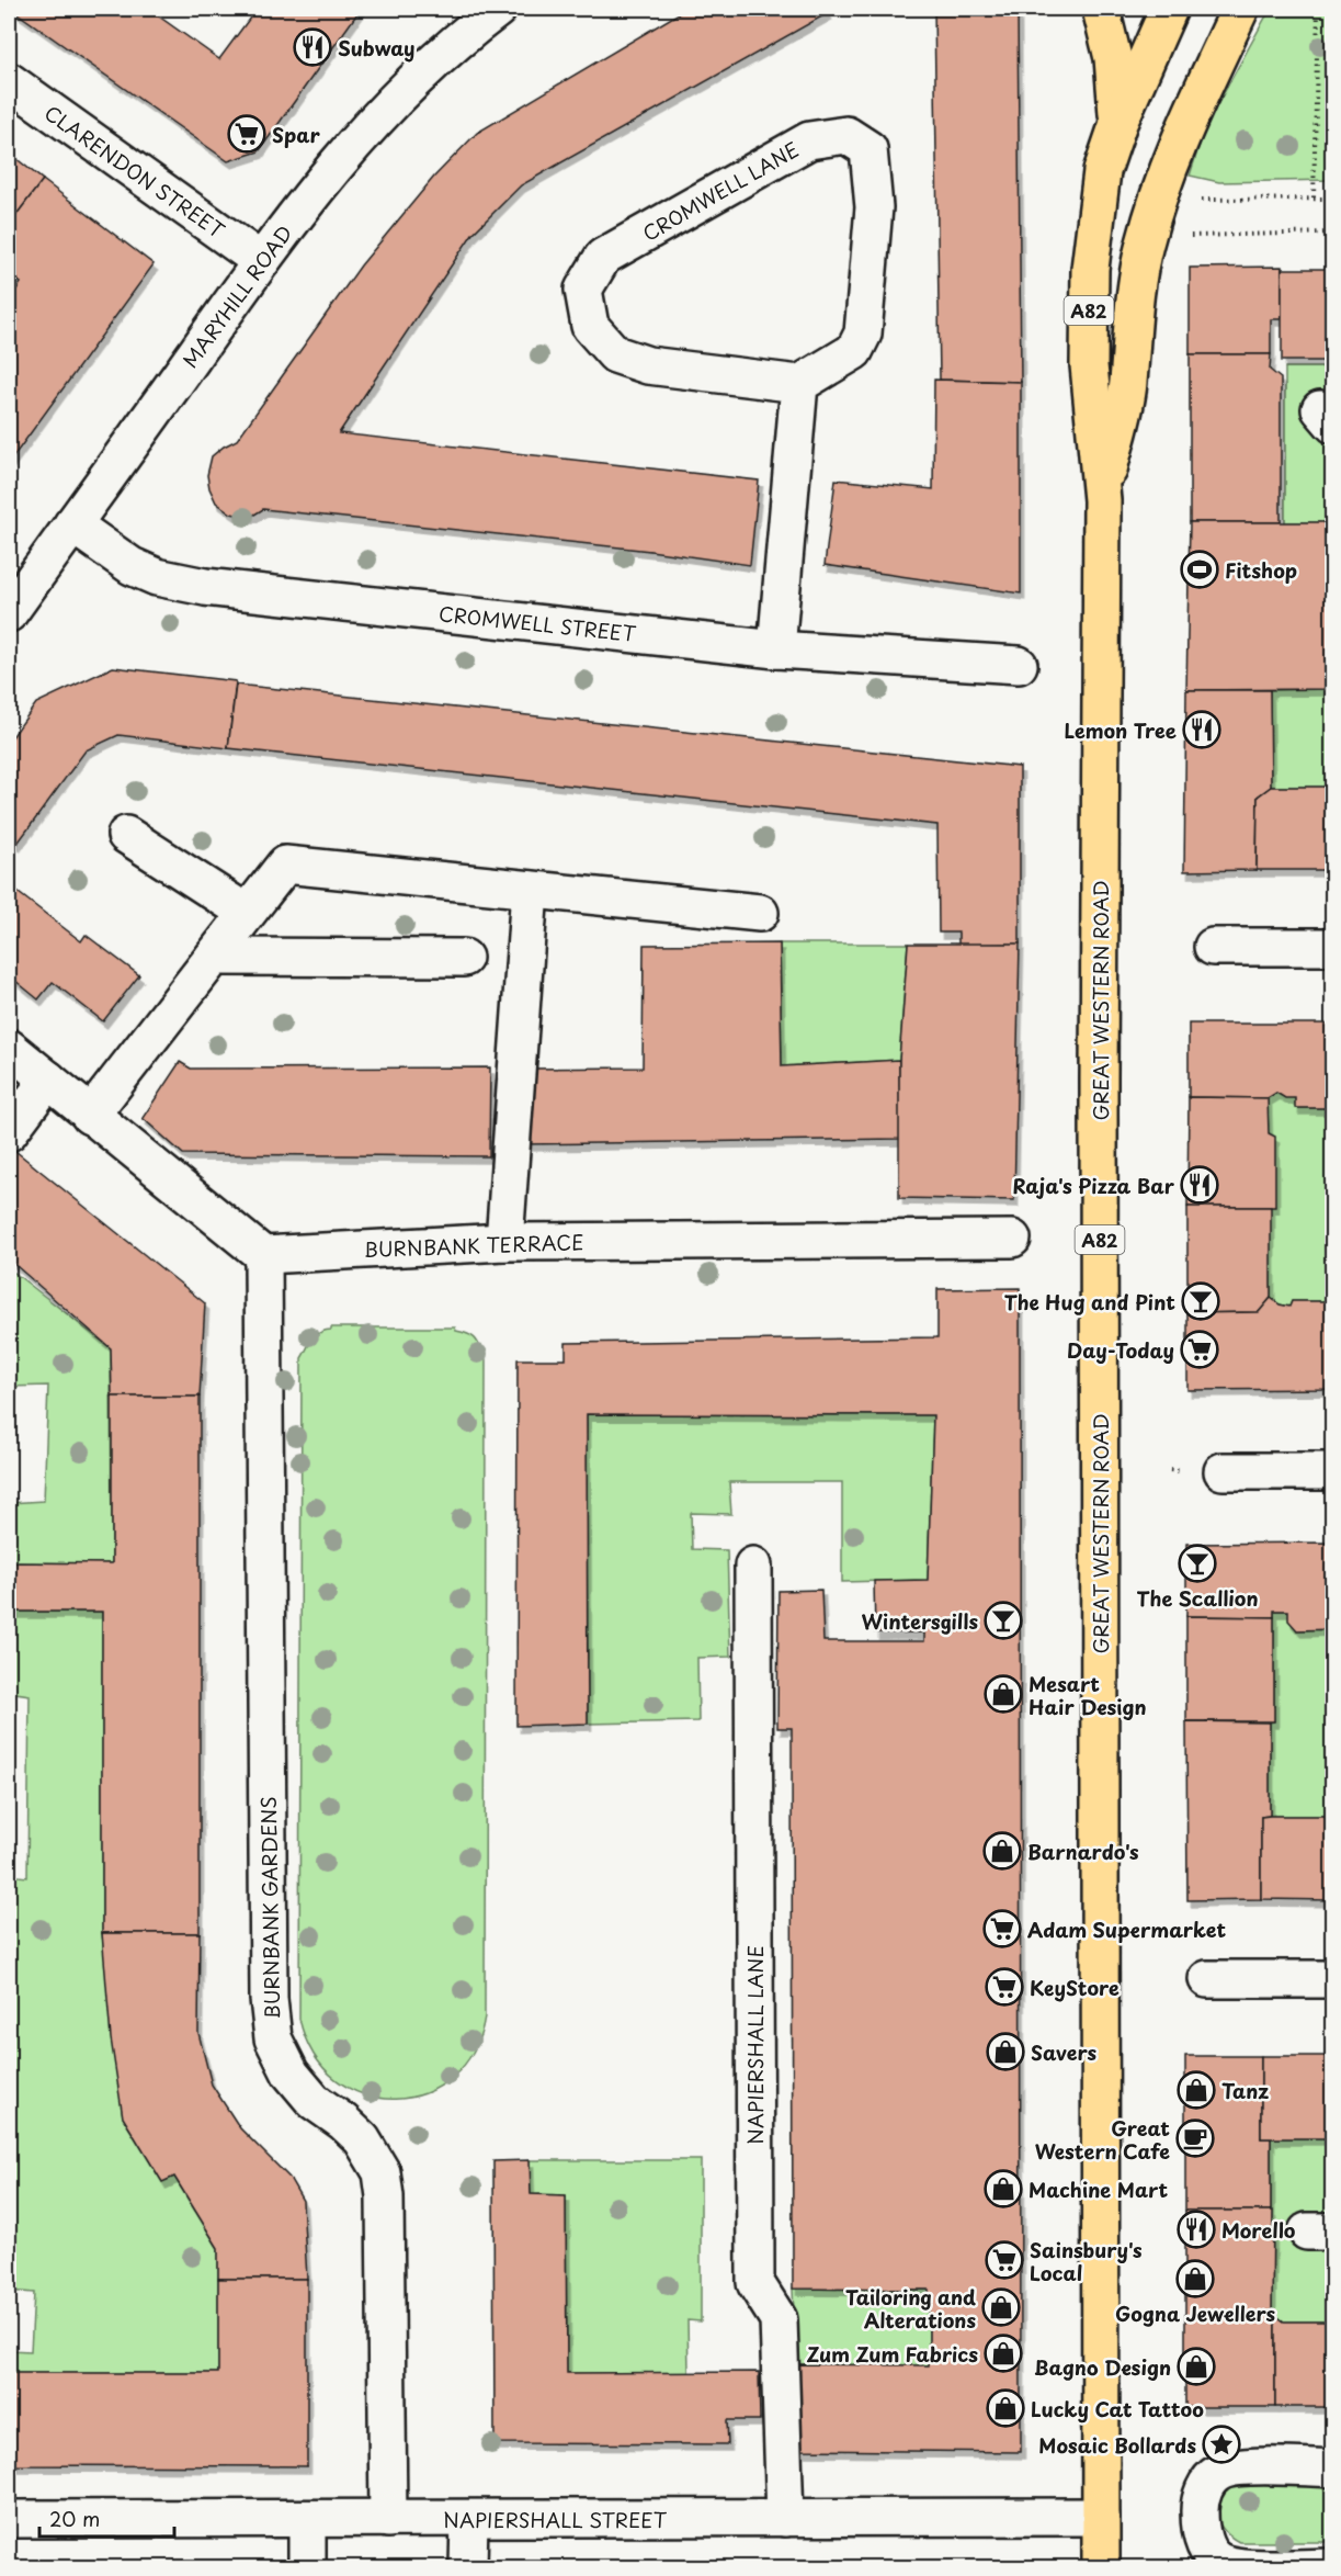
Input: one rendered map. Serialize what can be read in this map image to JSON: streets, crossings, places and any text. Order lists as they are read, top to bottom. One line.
{"streets":{"main road":["A82","GREAT WESTERN ROAD"],"street":["CLARENDON STREET","CROMWELL LANE","MARYHILL ROAD","CROMWELL STREET","BURNBANK TERRACE","BURNBANK GARDENS","NAPIERSHALL LANE","NAPIERSHALL STREET"]},"crossings":[["CLARENDON STREET","MARYHILL ROAD"],["MARYHILL ROAD","CROMWELL STREET"],["GREAT WESTERN ROAD","NAPIERSHALL STREET"],["BURNBANK TERRACE","BURNBANK GARDENS"],["BURNBANK GARDENS","NAPIERSHALL STREET"],["NAPIERSHALL LANE","NAPIERSHALL STREET"]],"places":{"restaurant":["Subway","Lemon Tree","Raja's Pizza Bar","Morello"],"supermarket":["Spar","Day-Today","Adam Supermarket","KeyStore","Sainsbury's Local"],"sports":["Fitshop"],"bar":["The Hug and Pint","The Scallion","Wintersgills"],"shop":["Mesart Hair Design","Barnardo's","Savers","Tanz","Machine Mart","Gogna Jewellers","Tailoring and Alterations","Zum Zum Fabrics","Bagno Design","Lucky Cat Tattoo"],"cafe":["Great Western Cafe"],"place":["Mosaic Bollards"]},"scale_bar":"20 m"}
